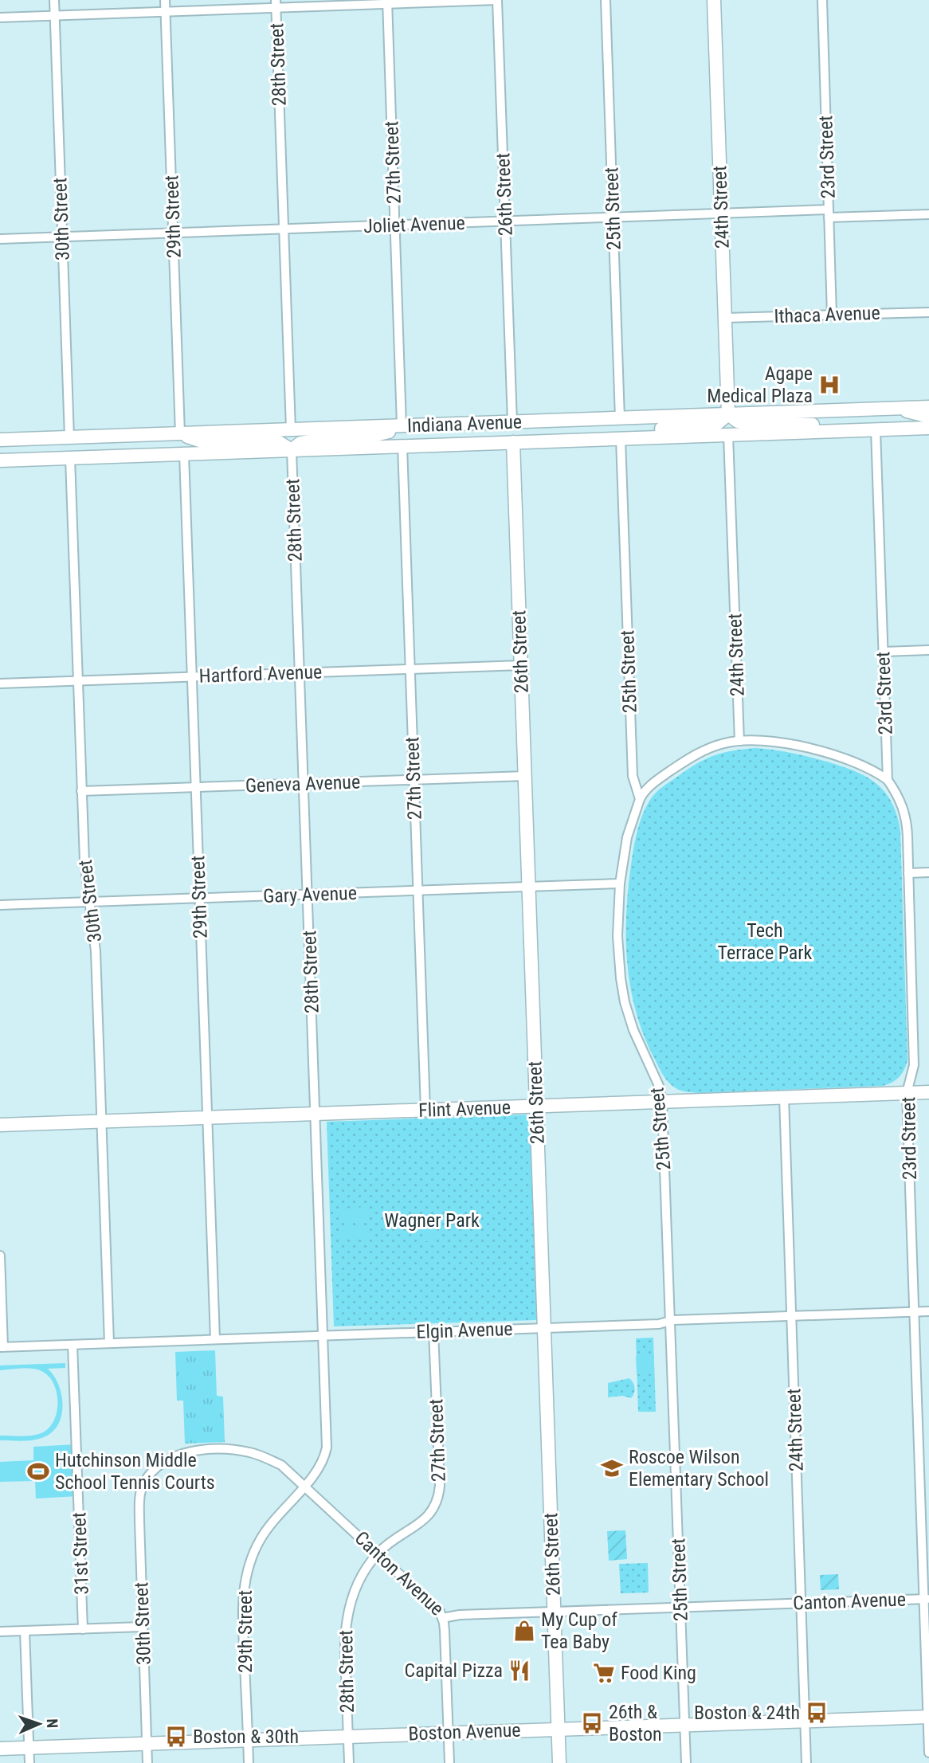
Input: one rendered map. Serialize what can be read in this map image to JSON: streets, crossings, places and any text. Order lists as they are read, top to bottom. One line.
{"streets":{"street":["28th Street","23rd Street","27th Street","26th Street","24th Street","25th Street","29th Street","30th Street","Joliet Avenue","Ithaca Avenue","Indiana Avenue","Hartford Avenue","Geneva Avenue","Gary Avenue","Flint Avenue","Elgin Avenue","31st Street","Canton Avenue","Boston Avenue"]},"crossings":[["28th Street","27th Street"],["28th Street","29th Street"],["28th Street","Joliet Avenue"],["28th Street","Indiana Avenue"],["28th Street","Hartford Avenue"],["28th Street","Geneva Avenue"],["28th Street","Gary Avenue"],["28th Street","Flint Avenue"],["28th Street","Elgin Avenue"],["28th Street","Canton Avenue"],["28th Street","Boston Avenue"],["23rd Street","Joliet Avenue"],["23rd Street","Ithaca Avenue"],["23rd Street","Indiana Avenue"],["23rd Street","Flint Avenue"],["23rd Street","Elgin Avenue"],["23rd Street","Canton Avenue"],["23rd Street","Boston Avenue"],["27th Street","Joliet Avenue"],["27th Street","Indiana Avenue"],["27th Street","Hartford Avenue"],["27th Street","Geneva Avenue"],["27th Street","Gary Avenue"],["27th Street","Flint Avenue"],["27th Street","Elgin Avenue"],["27th Street","Canton Avenue"],["26th Street","Joliet Avenue"],["26th Street","Indiana Avenue"],["26th Street","Hartford Avenue"],["26th Street","Geneva Avenue"],["26th Street","Gary Avenue"],["26th Street","Flint Avenue"],["26th Street","Elgin Avenue"],["26th Street","Canton Avenue"],["26th Street","Boston Avenue"],["24th Street","Joliet Avenue"],["24th Street","Ithaca Avenue"],["24th Street","Indiana Avenue"],["24th Street","Flint Avenue"],["24th Street","Elgin Avenue"],["24th Street","Canton Avenue"],["24th Street","Boston Avenue"],["25th Street","Joliet Avenue"],["25th Street","Indiana Avenue"],["25th Street","Gary Avenue"],["25th Street","Flint Avenue"],["25th Street","Elgin Avenue"],["25th Street","Canton Avenue"],["25th Street","Boston Avenue"],["29th Street","Joliet Avenue"],["29th Street","Indiana Avenue"],["29th Street","Hartford Avenue"],["29th Street","Geneva Avenue"],["29th Street","Gary Avenue"],["29th Street","Flint Avenue"],["29th Street","Elgin Avenue"],["29th Street","Canton Avenue"],["29th Street","Boston Avenue"],["30th Street","Joliet Avenue"],["30th Street","Indiana Avenue"],["30th Street","Hartford Avenue"],["30th Street","Geneva Avenue"],["30th Street","Gary Avenue"],["30th Street","Flint Avenue"],["30th Street","Elgin Avenue"],["30th Street","Canton Avenue"],["30th Street","Boston Avenue"],["Elgin Avenue","31st Street"]],"parks":["Tech Terrace Park","Wagner Park"],"places":{"hospital":["Agape Medical Plaza"],"school or university":["Roscoe Wilson Elementary School"],"sports":["Hutchinson Middle School Tennis Courts"],"shop":["My Cup of Tea Baby"],"restaurant":["Capital Pizza"],"supermarket":["Food King"],"bus stop":["Boston & 24th","26th & Boston","Boston & 30th"]},"north":"right"}
